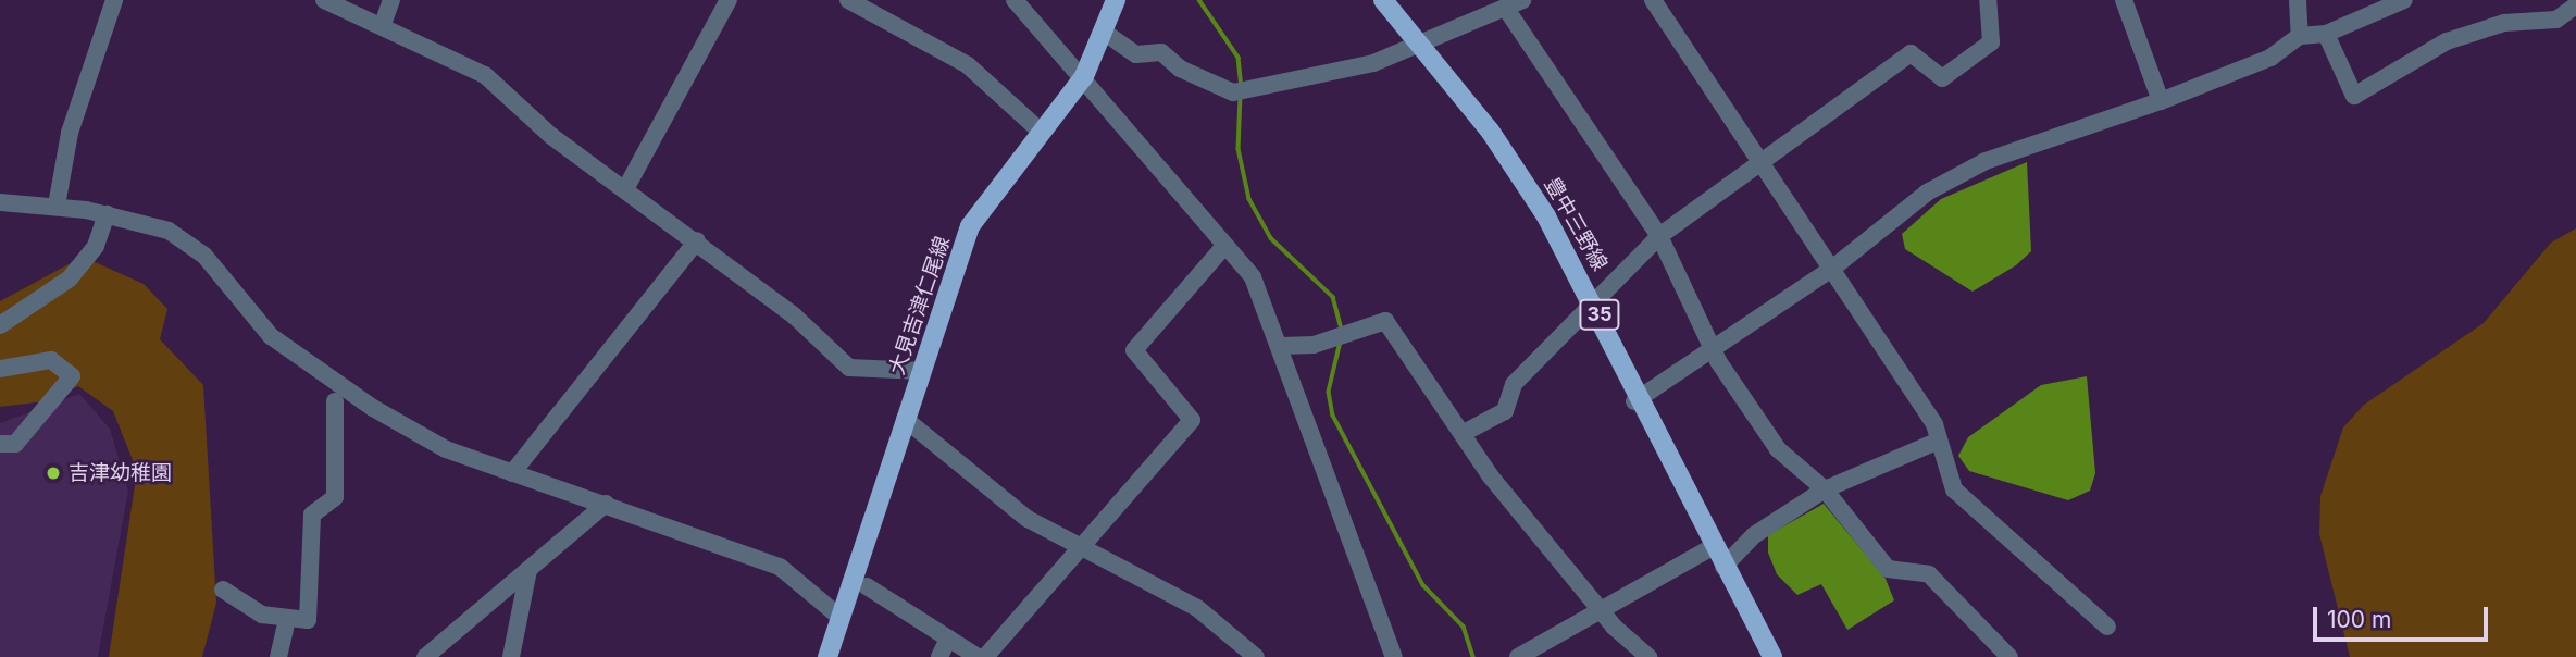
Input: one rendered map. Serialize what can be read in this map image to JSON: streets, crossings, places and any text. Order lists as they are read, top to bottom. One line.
{"streets":{"main road":["豊中三野線","大見吉津仁尾線","35"]},"places":["吉津幼稚園"],"scale_bar":"100 m"}
